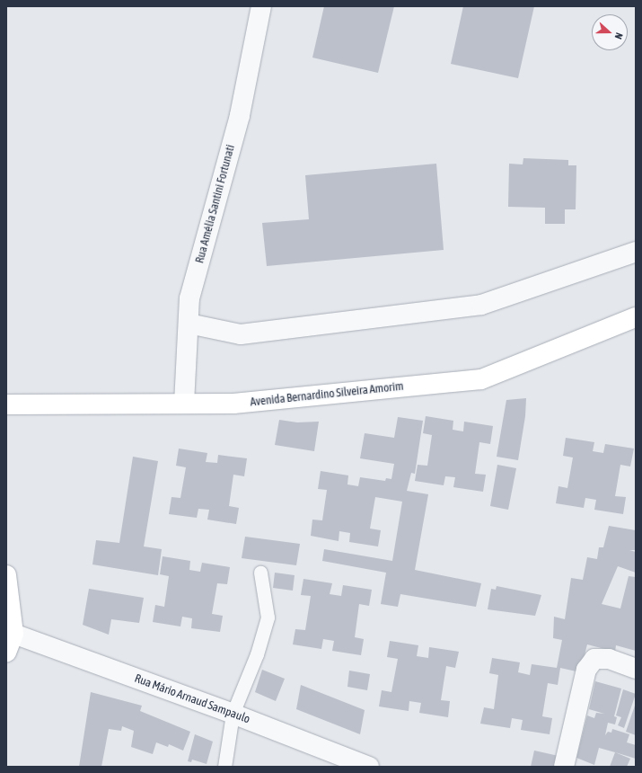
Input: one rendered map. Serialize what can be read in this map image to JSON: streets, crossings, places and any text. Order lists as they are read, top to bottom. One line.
{"streets":{"main road":["Avenida Bernardino Silveira Amorim"],"street":["Rua Amélia Santini Fortunati","Rua Mário Arnaud Sampaulo"]},"crossings":[["Rua Amélia Santini Fortunati","Avenida Bernardino Silveira Amorim"]],"north":"right"}
